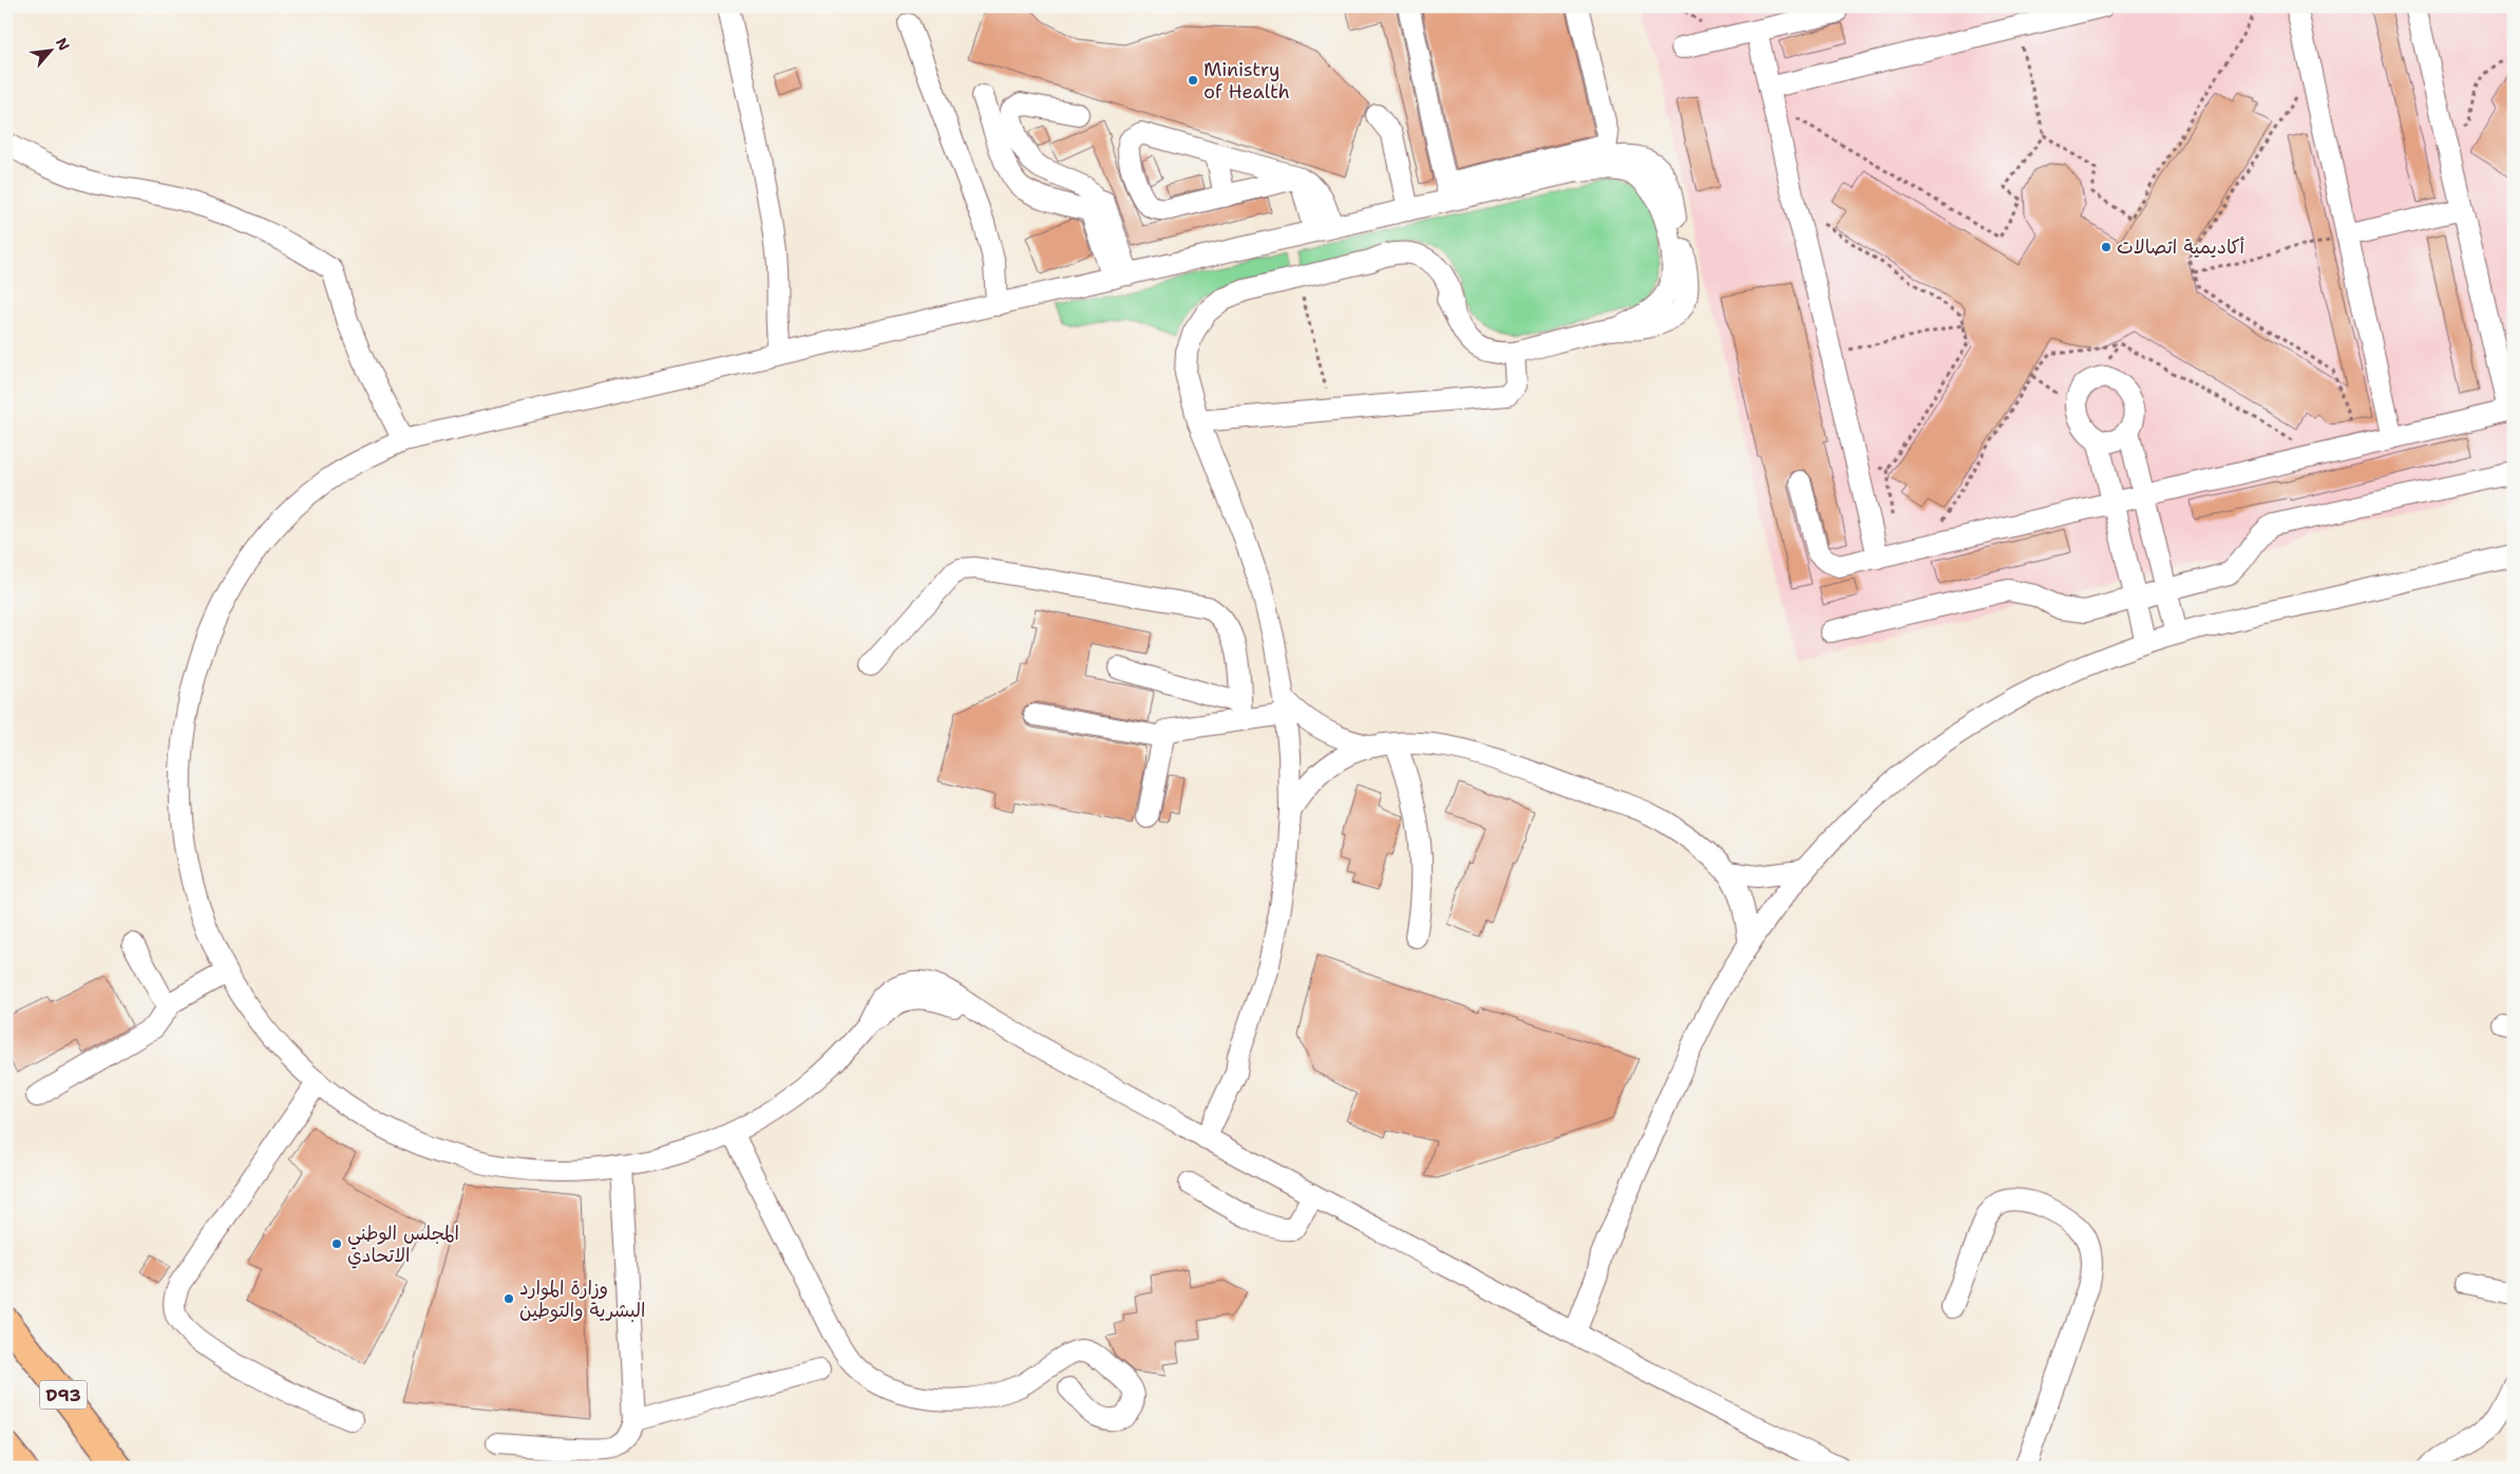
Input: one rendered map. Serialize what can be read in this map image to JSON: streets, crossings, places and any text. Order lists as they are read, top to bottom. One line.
{"streets":{"main road":["D93"]},"places":["Ministry of Health","أكاديمية اتصالات","المجلس الوطني الاتحادي","وزارة الموارد البشرية والتوطين"],"north":"top right"}
